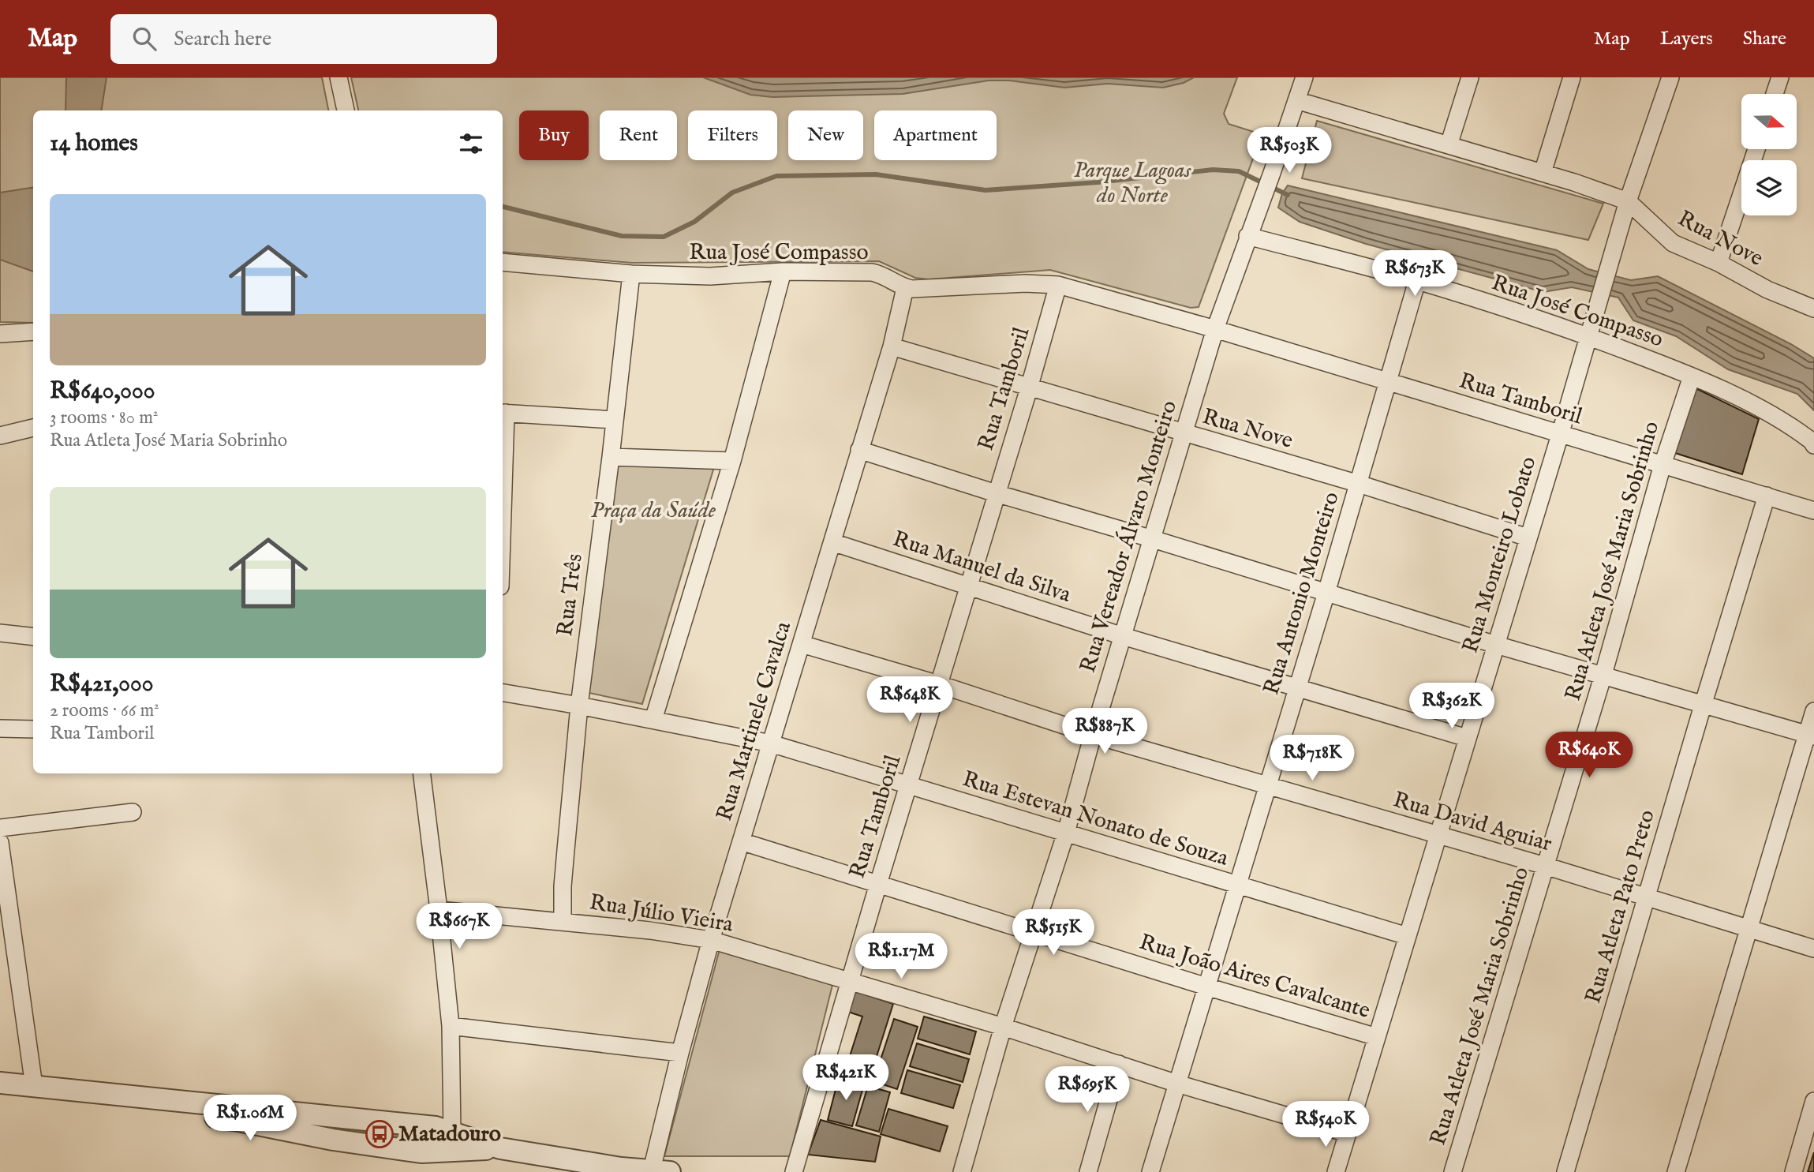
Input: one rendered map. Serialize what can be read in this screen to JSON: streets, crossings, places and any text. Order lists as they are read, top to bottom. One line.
{"streets":{"street":["Rua Nove","Rua José Compasso","Rua Tamboril","Rua Vereador Álvaro Monteiro","Rua Monteiro Lobato","Rua Atleta José Maria Sobrinho","Rua Manuel da Silva","Rua Antonio Monteiro","Rua Três","Rua Martinele Cavalca","Rua Estevan Nonato de Souza","Rua David Aguiar","Rua Atleta Pato Preto","Rua Júlio Vieira","Rua João Aires Cavalcante"]},"crossings":[["Rua Nove","Rua Tamboril"],["Rua Nove","Rua Vereador Álvaro Monteiro"],["Rua Nove","Rua Monteiro Lobato"],["Rua Nove","Rua Antonio Monteiro"],["Rua Nove","Rua Martinele Cavalca"],["Rua José Compasso","Rua Vereador Álvaro Monteiro"],["Rua José Compasso","Rua Monteiro Lobato"],["Rua José Compasso","Rua Atleta José Maria Sobrinho"],["Rua José Compasso","Rua Antonio Monteiro"],["Rua José Compasso","Rua Três"],["Rua José Compasso","Rua Martinele Cavalca"],["Rua Tamboril","Rua Vereador Álvaro Monteiro"],["Rua Tamboril","Rua Monteiro Lobato"],["Rua Tamboril","Rua Atleta José Maria Sobrinho"],["Rua Tamboril","Rua Manuel da Silva"],["Rua Tamboril","Rua Antonio Monteiro"],["Rua Tamboril","Rua Estevan Nonato de Souza"],["Rua Tamboril","Rua David Aguiar"],["Rua Tamboril","Rua Atleta Pato Preto"],["Rua Tamboril","Rua Júlio Vieira"],["Rua Tamboril","Rua João Aires Cavalcante"],["Rua Vereador Álvaro Monteiro","Rua Manuel da Silva"],["Rua Vereador Álvaro Monteiro","Rua Estevan Nonato de Souza"],["Rua Vereador Álvaro Monteiro","Rua David Aguiar"],["Rua Vereador Álvaro Monteiro","Rua Júlio Vieira"],["Rua Vereador Álvaro Monteiro","Rua João Aires Cavalcante"],["Rua Monteiro Lobato","Rua Manuel da Silva"],["Rua Monteiro Lobato","Rua Estevan Nonato de Souza"],["Rua Monteiro Lobato","Rua David Aguiar"],["Rua Monteiro Lobato","Rua Júlio Vieira"],["Rua Monteiro Lobato","Rua João Aires Cavalcante"],["Rua Atleta José Maria Sobrinho","Rua David Aguiar"],["Rua Manuel da Silva","Rua Antonio Monteiro"],["Rua Manuel da Silva","Rua Martinele Cavalca"],["Rua Antonio Monteiro","Rua Estevan Nonato de Souza"],["Rua Antonio Monteiro","Rua David Aguiar"],["Rua Antonio Monteiro","Rua Júlio Vieira"],["Rua Antonio Monteiro","Rua João Aires Cavalcante"],["Rua Três","Rua Estevan Nonato de Souza"],["Rua Três","Rua Júlio Vieira"],["Rua Martinele Cavalca","Rua Estevan Nonato de Souza"],["Rua Martinele Cavalca","Rua David Aguiar"],["Rua Martinele Cavalca","Rua Júlio Vieira"],["Rua Martinele Cavalca","Rua João Aires Cavalcante"],["Rua David Aguiar","Rua Atleta Pato Preto"]],"parks":["Parque Lagoas do Norte","Praça da Saúde"],"places":{"bus stop":["Matadouro"]},"north":"right","page":{"header":"Map","search":"Search here","nav":["Map","Layers","Share"],"chip":["Buy","Rent","Filters","New","Apartment"],"heading":"14 homes","price":["R$503K","R$673K","R$648K","R$362K","R$887K","R$640K","R$718K","R$667K","R$515K","R$1.17M","R$421K","R$695K","R$1.06M","R$540K"],"list":[{"name":"R$640,000","note":"3 rooms · 80 m² · Rua Atleta José Maria Sobrinho"},{"name":"R$421,000","note":"2 rooms · 66 m² · Rua Tamboril"}]}}
